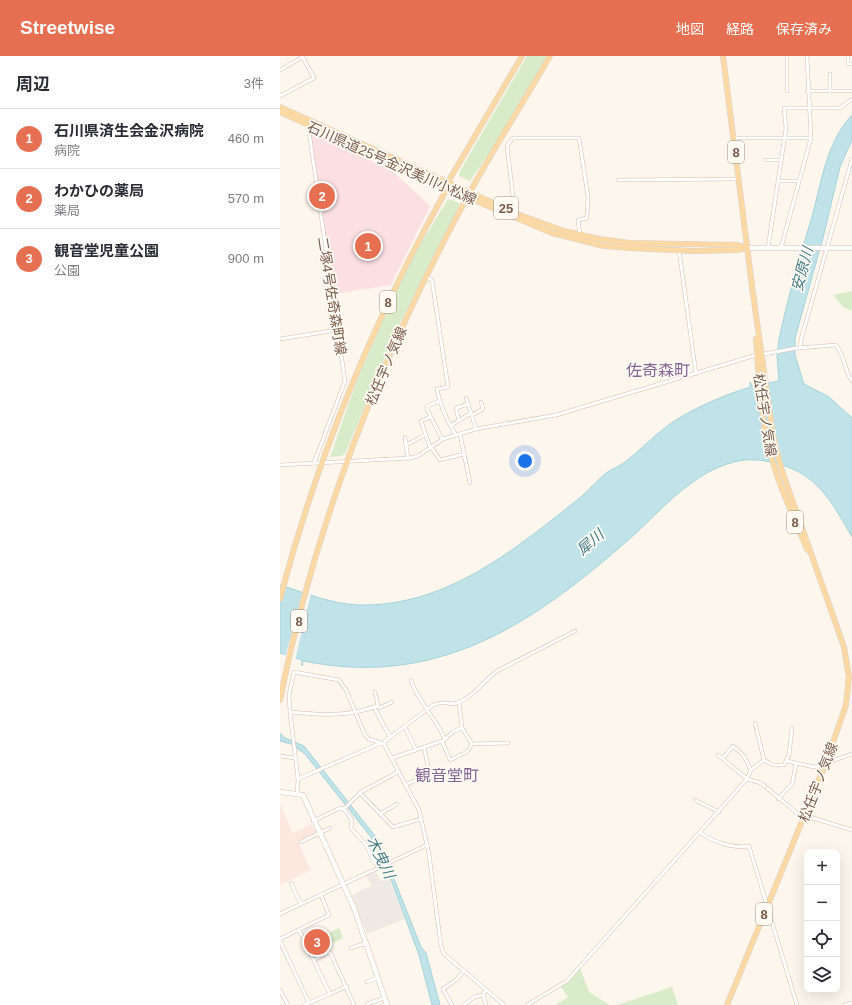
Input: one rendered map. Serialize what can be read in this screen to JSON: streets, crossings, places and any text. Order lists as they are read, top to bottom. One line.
{"streets":{"main road":["8","石川県道25号金沢美川小松線","25","松任宇ノ気線"],"street":["二塚4号佐奇森町線"]},"crossings":[["石川県道25号金沢美川小松線","二塚4号佐奇森町線"],["石川県道25号金沢美川小松線","松任宇ノ気線"]],"districts":["佐奇森町","観音堂町"],"water":["安原川","犀川","木曳川"],"page":{"header":"Streetwise","nav":["地図","経路","保存済み"],"heading":["周辺","3件"],"list":[{"mark":"1","name":"石川県済生会金沢病院","note":"病院","value":"460 m"},{"mark":"2","name":"わかひの薬局","note":"薬局","value":"570 m"},{"mark":"3","name":"観音堂児童公園","note":"公園","value":"900 m"}],"pins":["2","1","3"],"map_buttons":["+","−"]}}
